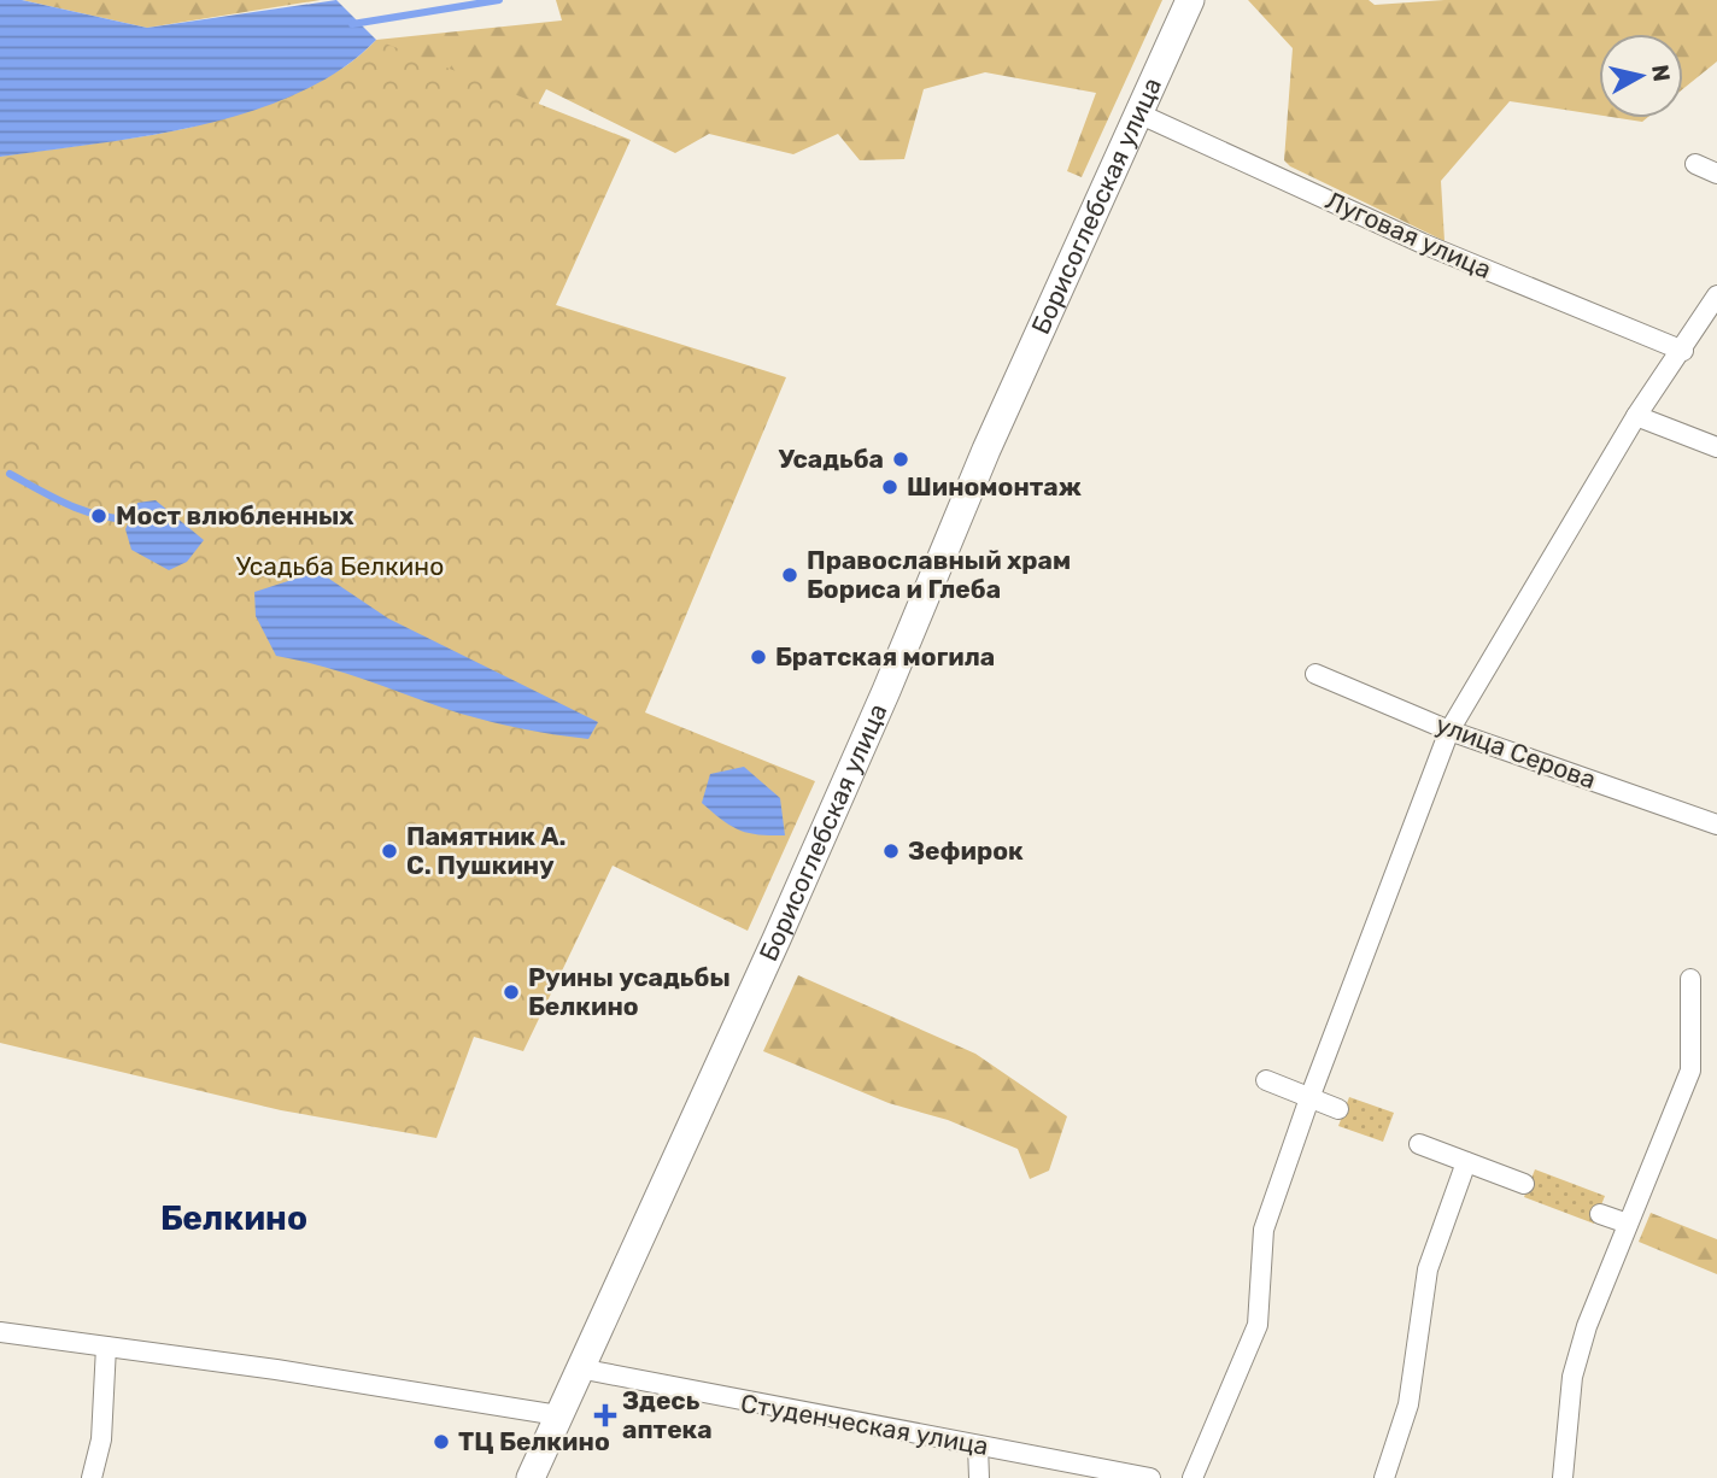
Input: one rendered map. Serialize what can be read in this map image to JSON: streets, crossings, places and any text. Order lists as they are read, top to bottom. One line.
{"streets":{"street":["Борисоглебская улица","Луговая улица","улица Серова","Студенческая улица"]},"crossings":[["Борисоглебская улица","Луговая улица"],["Борисоглебская улица","Студенческая улица"]],"districts":["Белкино"],"parks":["Усадьба Белкино"],"places":{"other":["Усадьба","Шиномонтаж","Мост влюбленных","Православный храм Бориса и Глеба","Братская могила","Памятник А. С. Пушкину","Зефирок","Руины усадьбы Белкино","ТЦ Белкино"],"health":["Здесь аптека"]},"north":"right"}
